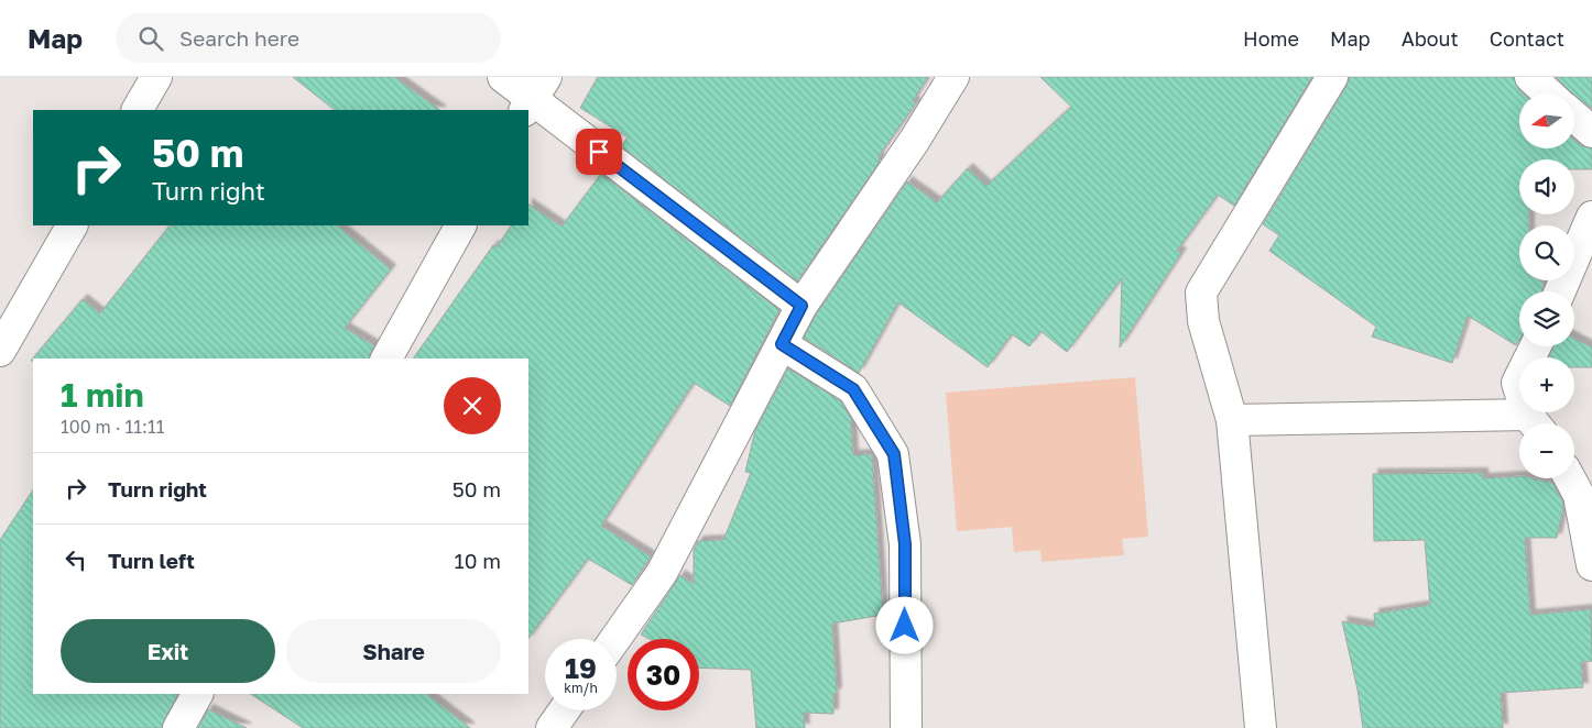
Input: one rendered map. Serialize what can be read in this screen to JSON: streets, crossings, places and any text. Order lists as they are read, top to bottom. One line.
{"north":"left","page":{"header":"Map","search":"Search here","nav":["Home","Map","About","Contact"],"map_buttons":["+","−"],"turn":["50 m","Turn right"],"heading":["1 min","100 m · 11:11"],"list":[{"name":"Turn right","value":"50 m"},{"name":"Turn left","value":"10 m"}],"buttons":["Exit","Share"],"speed":"19 km/h","limit":"30"}}
